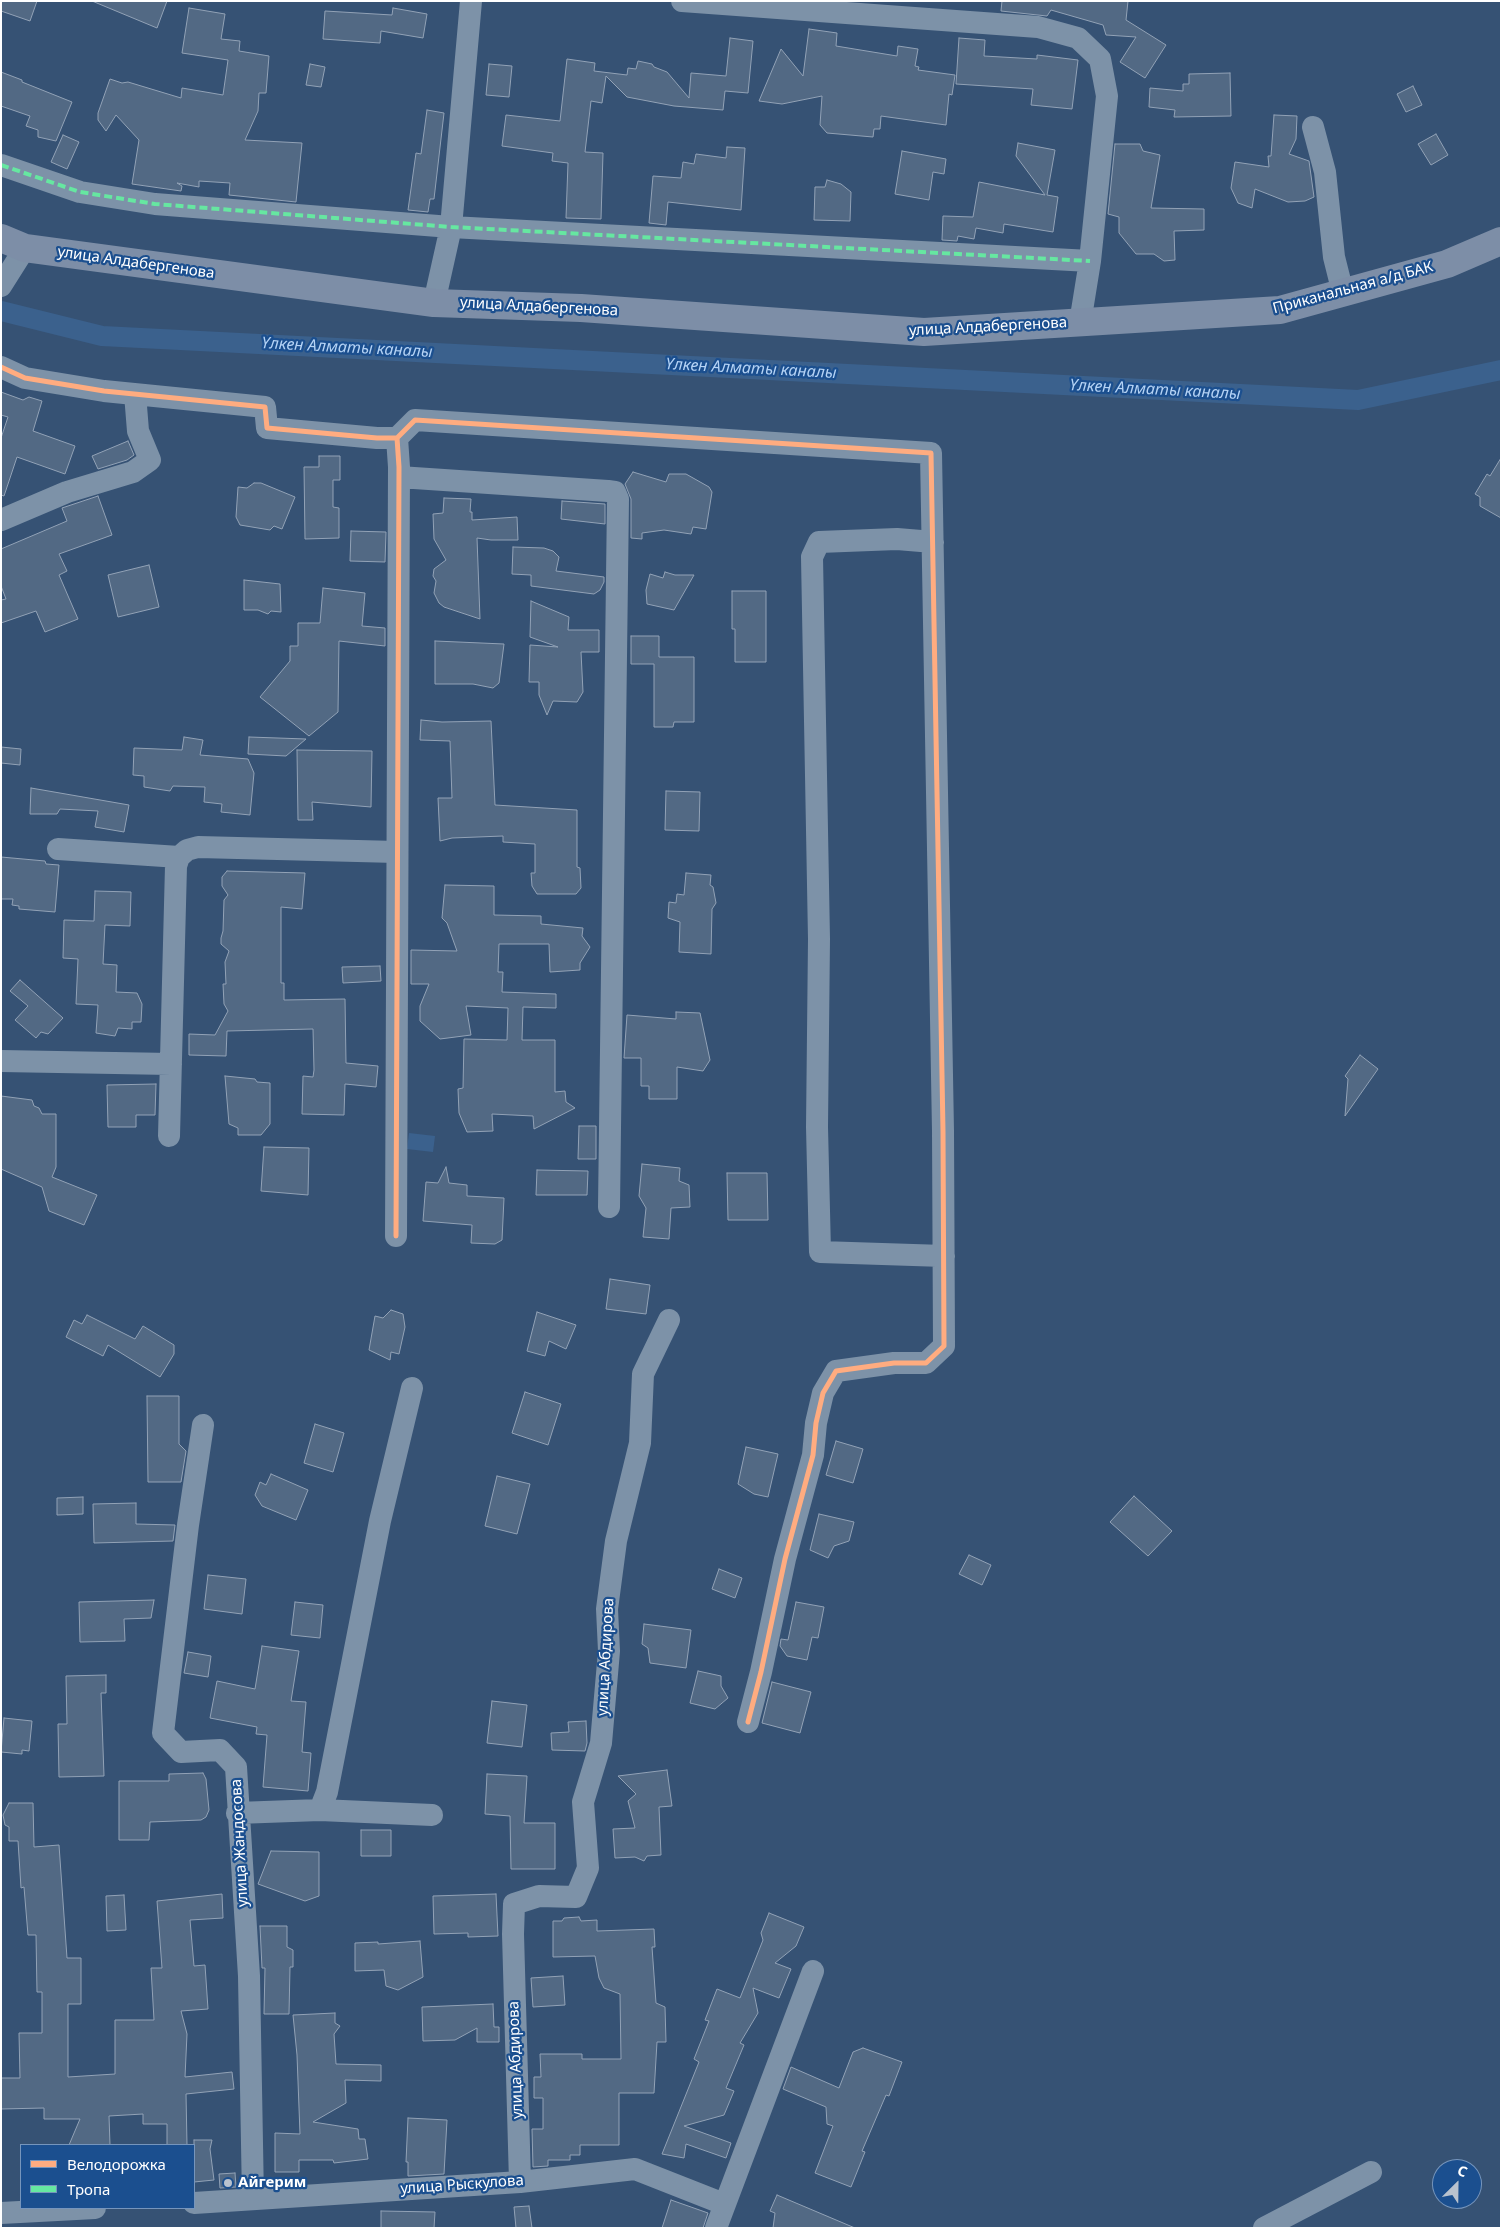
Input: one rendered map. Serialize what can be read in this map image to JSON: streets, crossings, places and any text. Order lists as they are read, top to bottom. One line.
{"streets":{"main road":["улица Алдабергенова","Приканальная а/д БАК"],"street":["улица Абдирова","улица Жандосова","улица Рыскулова"]},"crossings":[["улица Алдабергенова","Приканальная а/д БАК"],["улица Абдирова","улица Рыскулова"],["улица Жандосова","улица Рыскулова"]],"water":["Үлкен Алматы каналы"],"places":["Айгерим"],"legend":["Велодорожка","Тропа"],"north":"top right"}
